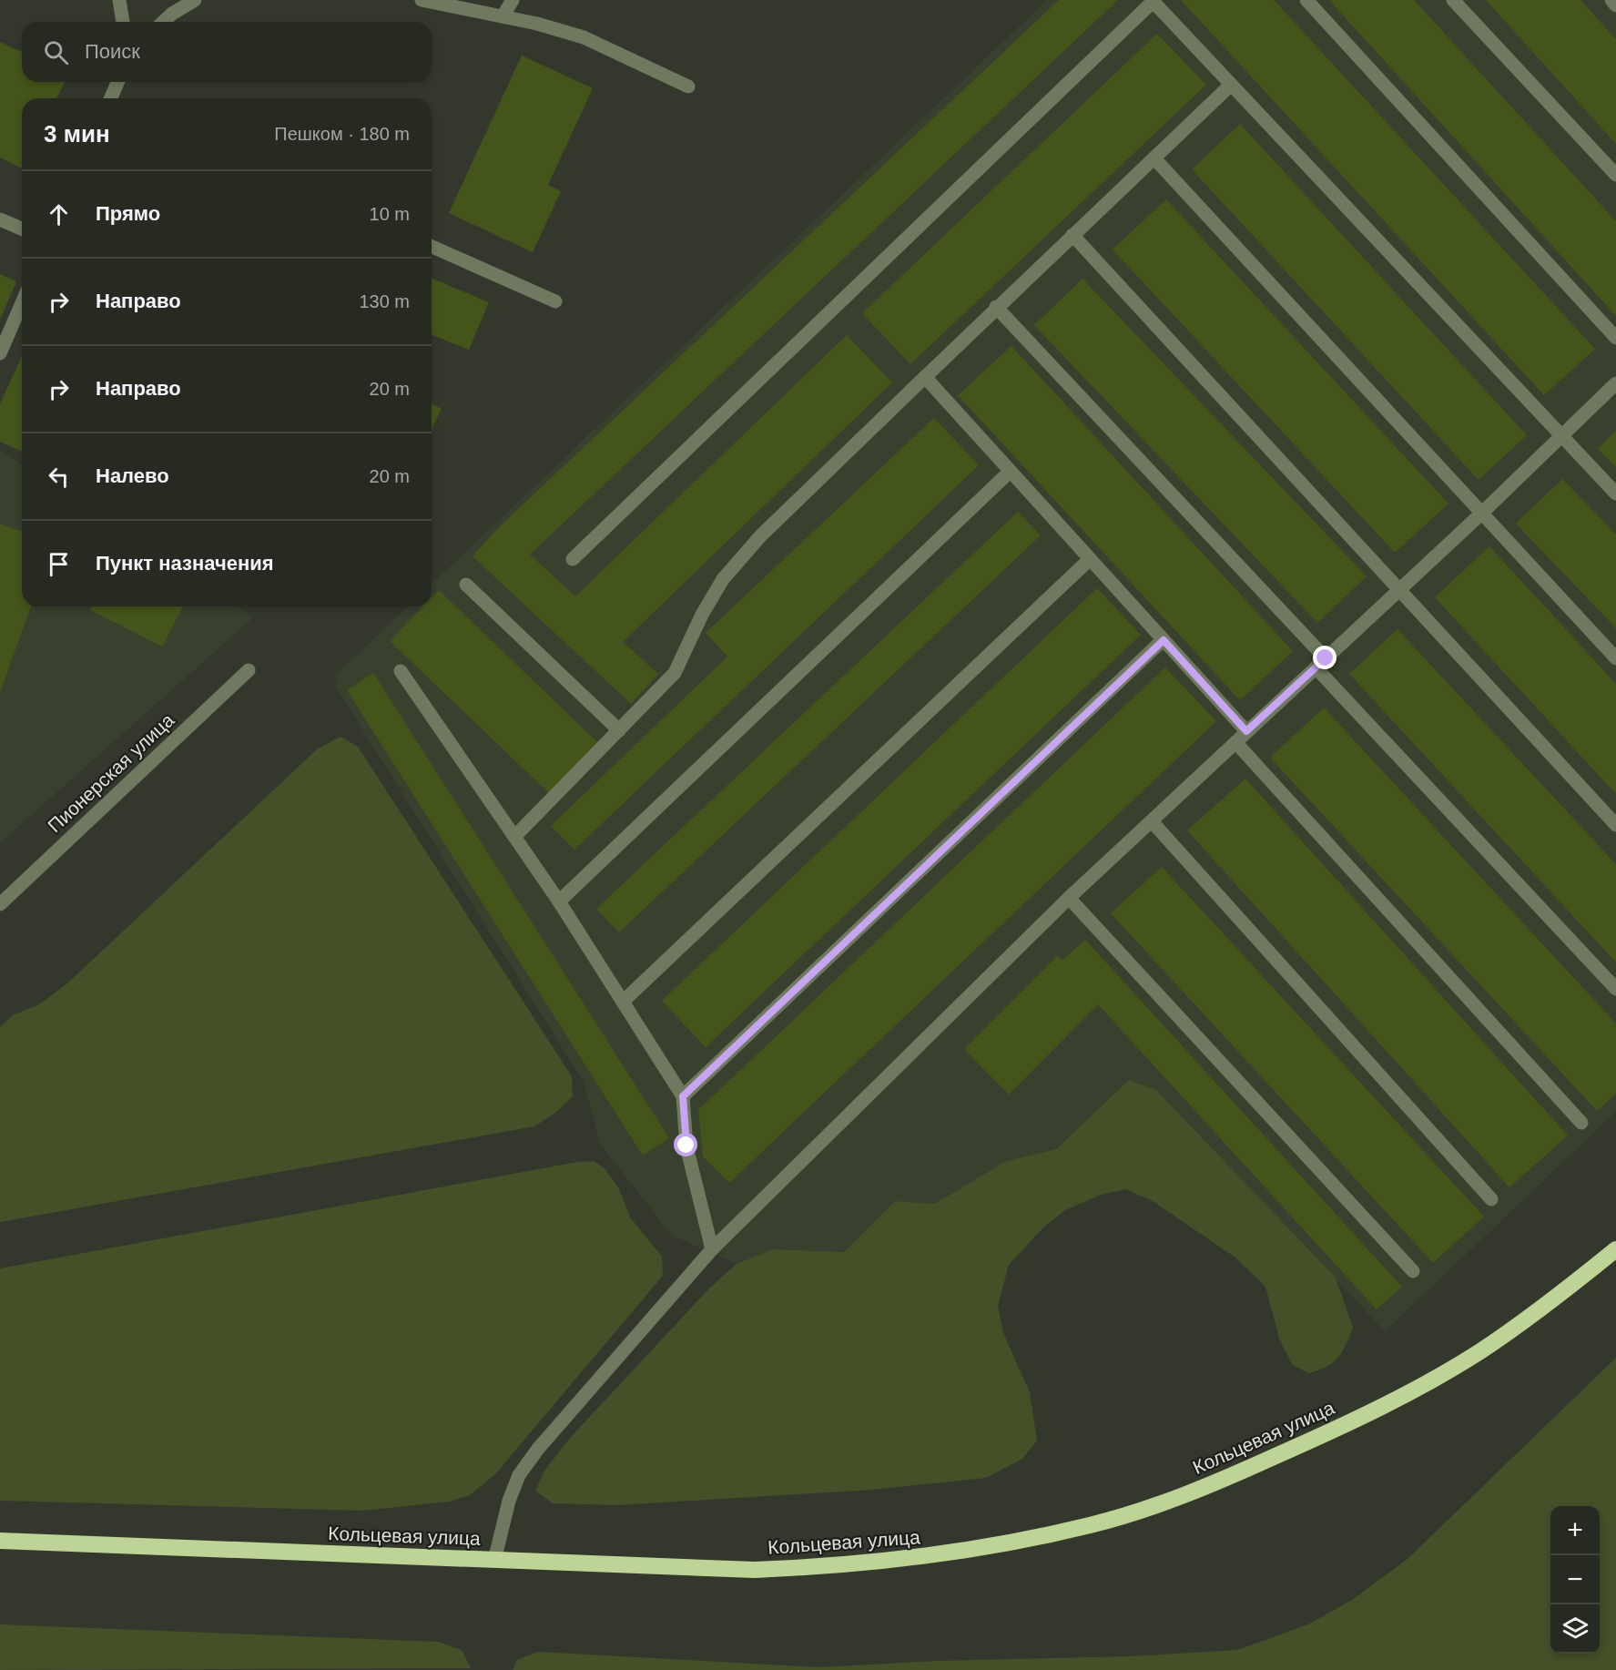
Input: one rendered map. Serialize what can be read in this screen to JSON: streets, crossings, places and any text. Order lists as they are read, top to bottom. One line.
{"streets":{"highway":["Кольцевая улица"],"street":["Пионерская улица"]},"page":{"search":"Поиск","heading":["3 мин","Пешком · 180 m"],"list":[["Прямо","10 m"],["Направо","130 m"],["Направо","20 m"],["Налево","20 m"],"Пункт назначения"],"map_buttons":["+","−"]}}
